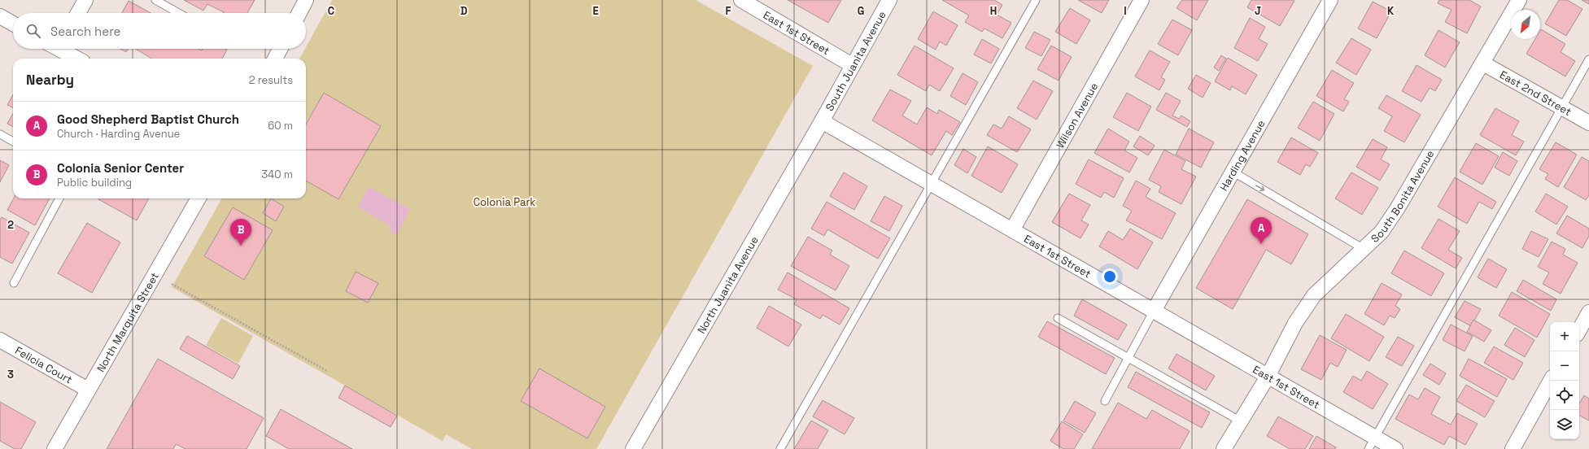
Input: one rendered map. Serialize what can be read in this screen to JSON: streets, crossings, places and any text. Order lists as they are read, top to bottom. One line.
{"streets":{"street":["East 1st Street","South Juanita Avenue","East 2nd Street","Wilson Avenue","Harding Avenue","South Bonita Avenue","North Juanita Avenue","North Marquita Street","Felicia Court"]},"crossings":[["East 1st Street","South Juanita Avenue"],["East 1st Street","Wilson Avenue"],["East 1st Street","Harding Avenue"],["East 1st Street","South Bonita Avenue"],["East 1st Street","North Juanita Avenue"],["South Juanita Avenue","North Juanita Avenue"],["East 2nd Street","South Bonita Avenue"],["North Marquita Street","Felicia Court"]],"parks":["Colonia Park"],"north":"bottom left","page":{"search":"Search here","heading":["Nearby","2 results"],"list":[{"mark":"A","name":"Good Shepherd Baptist Church","note":"Church · Harding Avenue","value":"60 m"},{"mark":"B","name":"Colonia Senior Center","note":"Public building","value":"340 m"}],"pins":["A","B"],"map_buttons":["+","−"]},"grid":{"columns":["C","D","E","F","G","H","I","J","K"],"rows":["2","3"]}}
